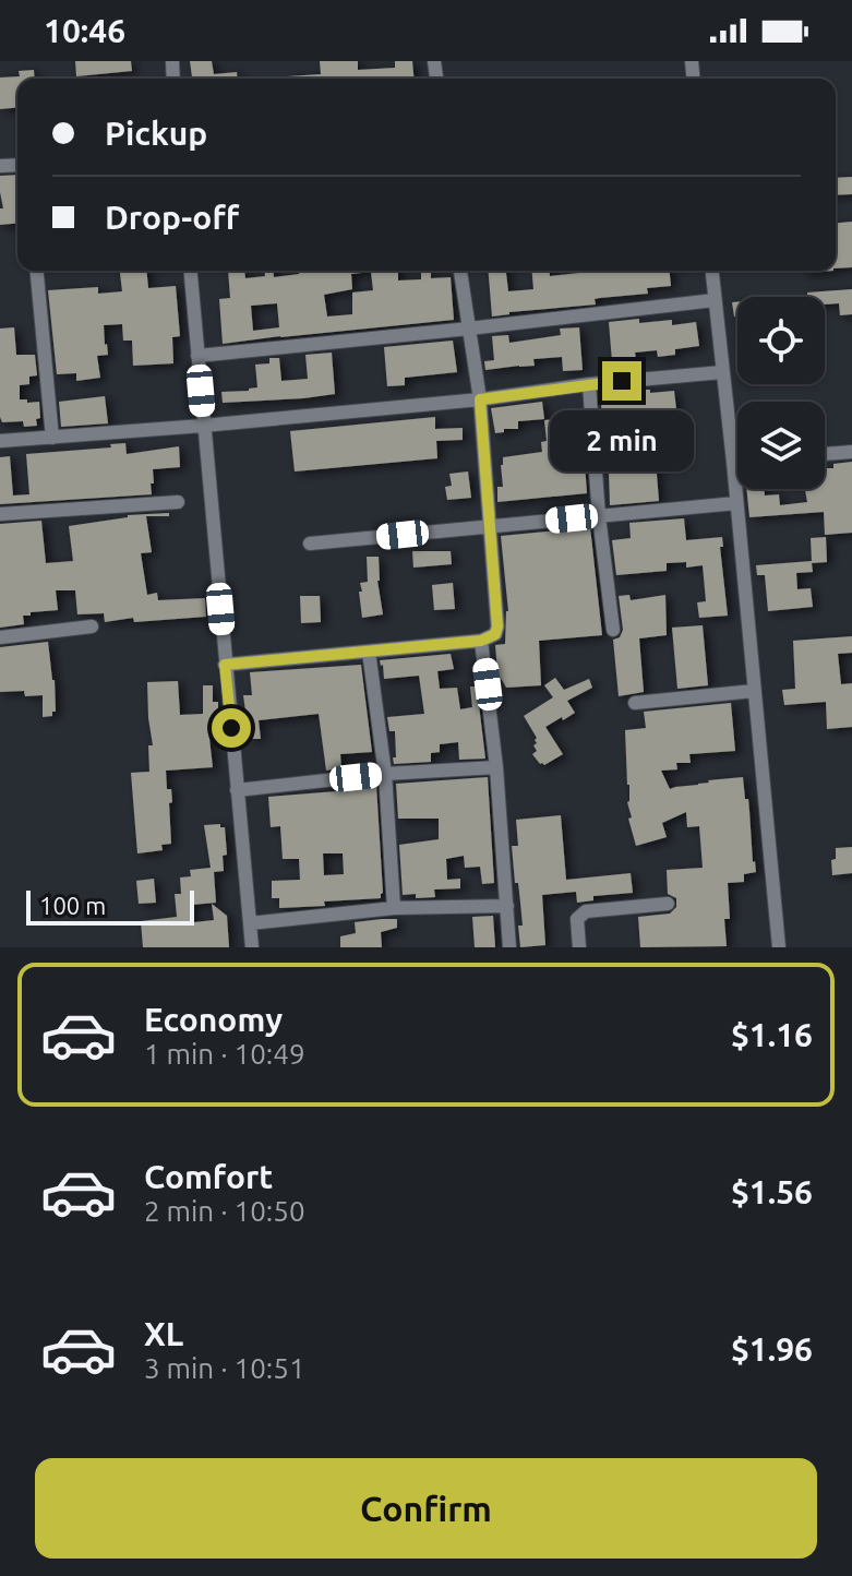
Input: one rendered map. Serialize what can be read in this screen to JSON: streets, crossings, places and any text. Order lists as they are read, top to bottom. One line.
{"scale_bar":"100 m","page":{"status":"10:46","banner":["Pickup","Drop-off"],"bubble":"2 min","scale":"100 m","list":[{"name":"Economy","note":"1 min · 10:49","value":"$1.16"},{"name":"Comfort","note":"2 min · 10:50","value":"$1.56"},{"name":"XL","note":"3 min · 10:51","value":"$1.96"}],"buttons":"Confirm"}}
